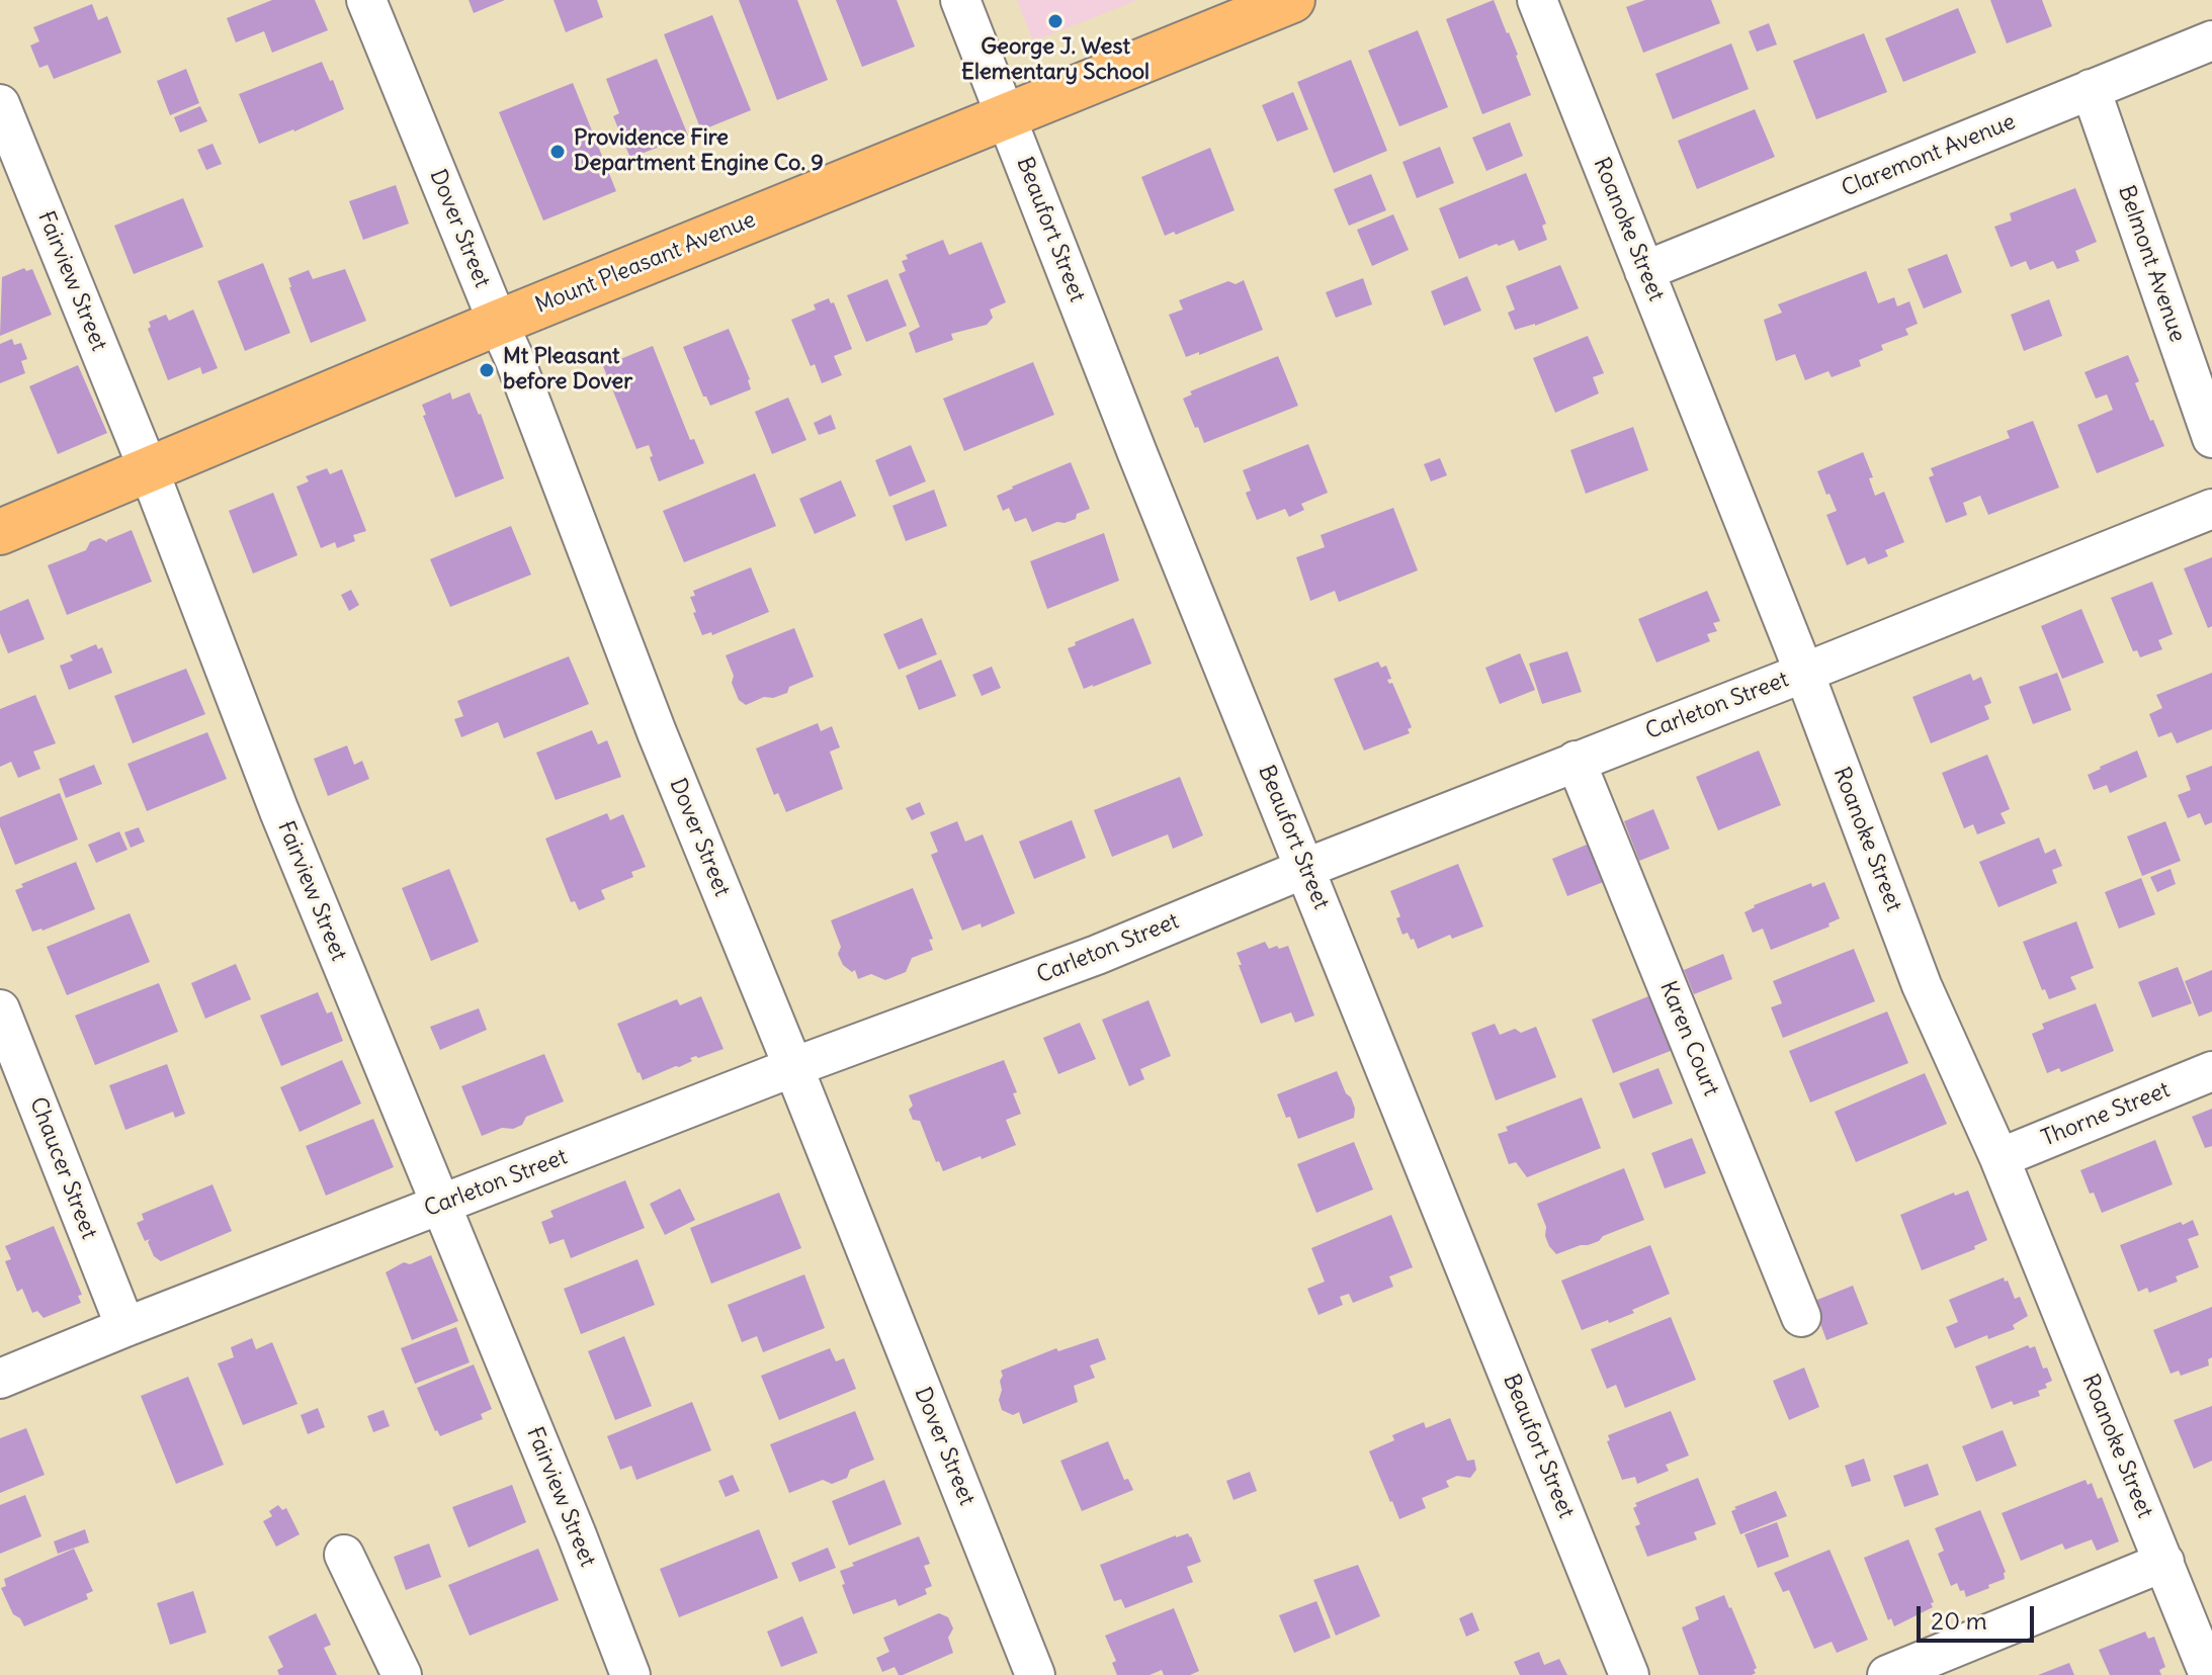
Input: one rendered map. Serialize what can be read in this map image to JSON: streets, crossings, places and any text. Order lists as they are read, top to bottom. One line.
{"streets":{"main road":["Mount Pleasant Avenue"],"street":["Claremont Avenue","Dover Street","Beaufort Street","Roanoke Street","Belmont Avenue","Fairview Street","Carleton Street","Karen Court","Thorne Street","Chaucer Street"]},"crossings":[["Claremont Avenue","Roanoke Street"],["Claremont Avenue","Belmont Avenue"],["Dover Street","Mount Pleasant Avenue"],["Dover Street","Carleton Street"],["Beaufort Street","Mount Pleasant Avenue"],["Beaufort Street","Carleton Street"],["Roanoke Street","Carleton Street"],["Roanoke Street","Thorne Street"],["Mount Pleasant Avenue","Fairview Street"],["Fairview Street","Carleton Street"],["Carleton Street","Karen Court"],["Carleton Street","Chaucer Street"]],"places":["George J. West Elementary School","Providence Fire Department Engine Co. 9","Mt Pleasant before Dover"],"scale_bar":"20 m"}
